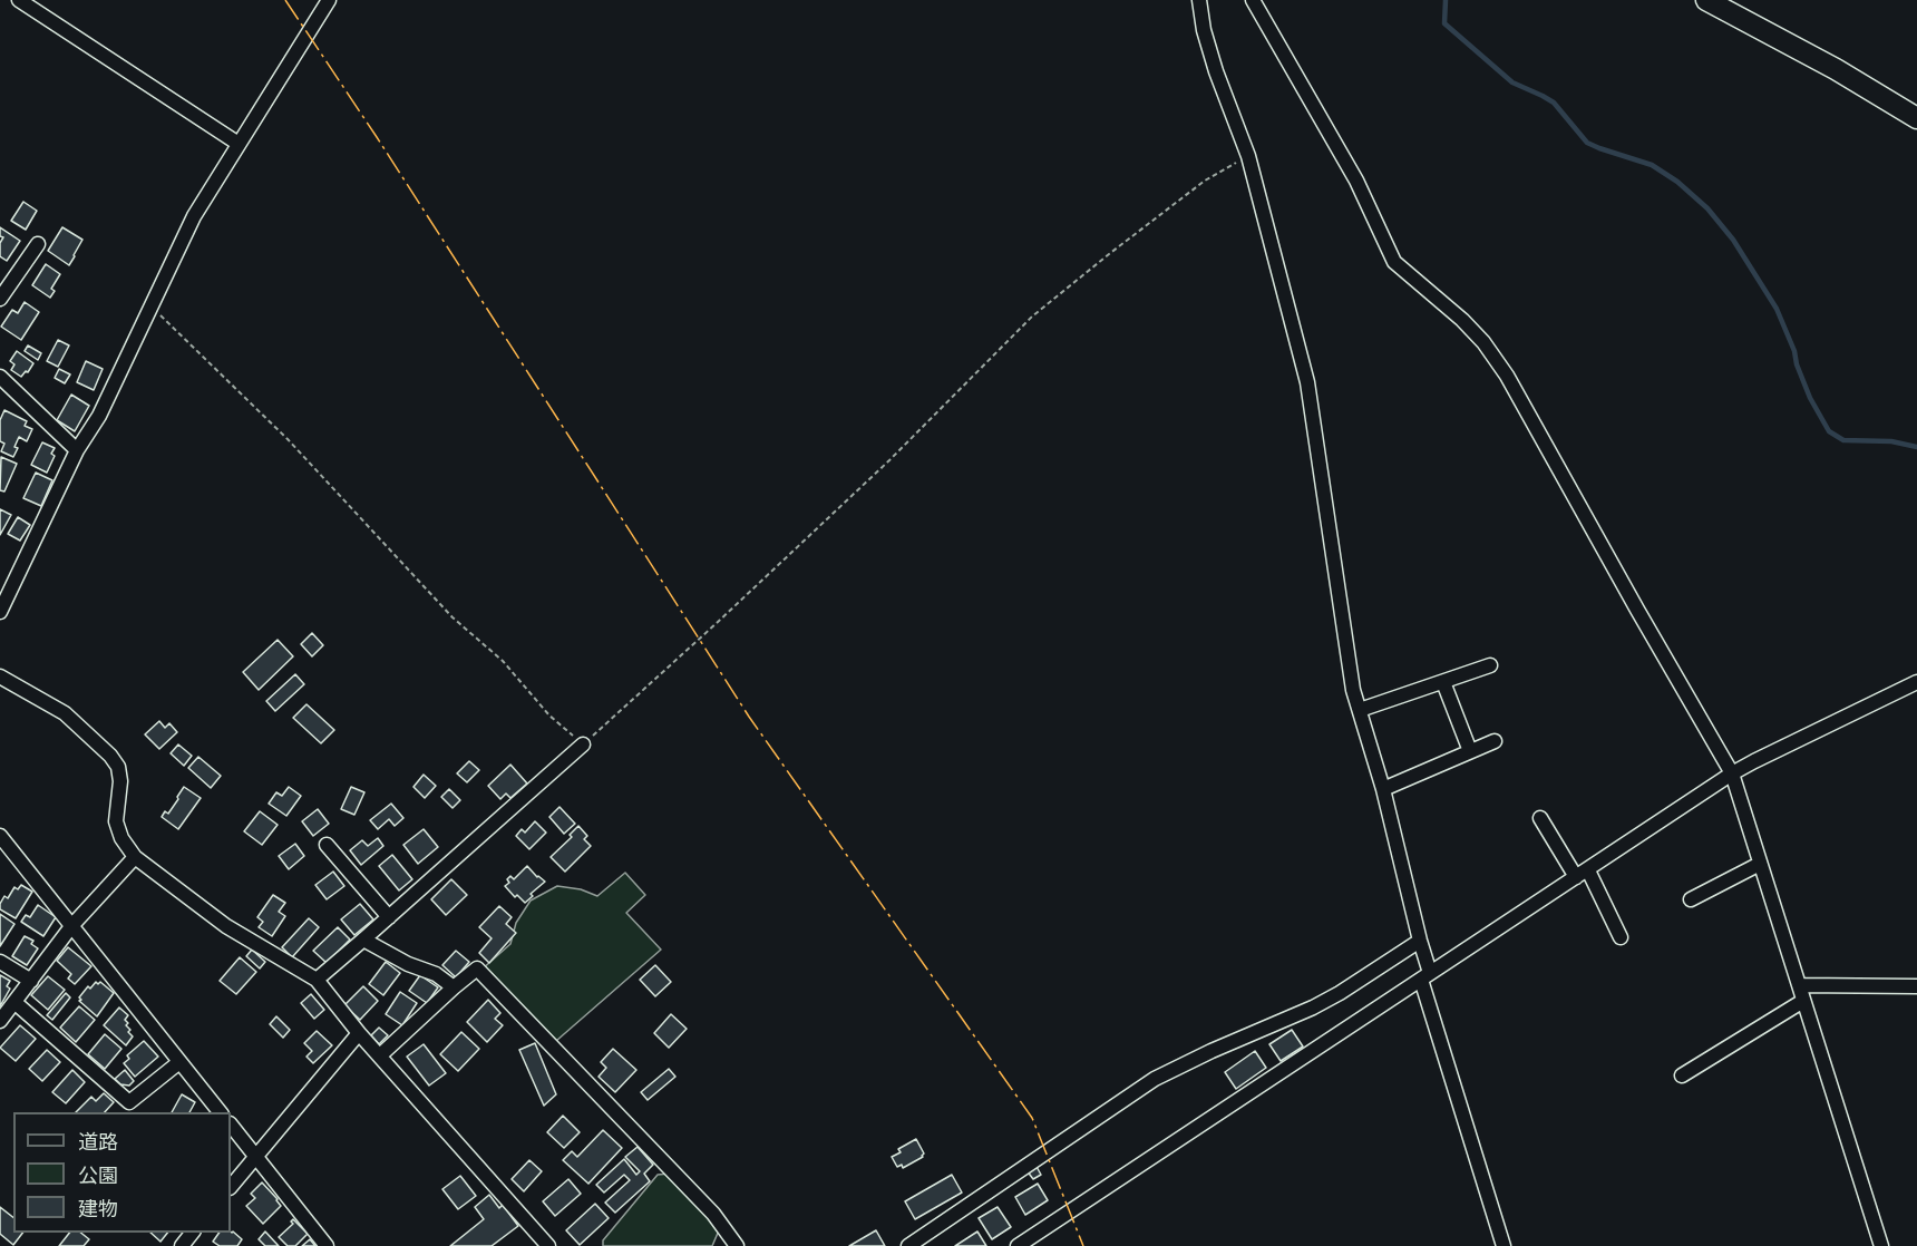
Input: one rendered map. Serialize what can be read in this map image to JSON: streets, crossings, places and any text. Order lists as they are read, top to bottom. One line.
{"legend":["道路","公園","建物"]}
